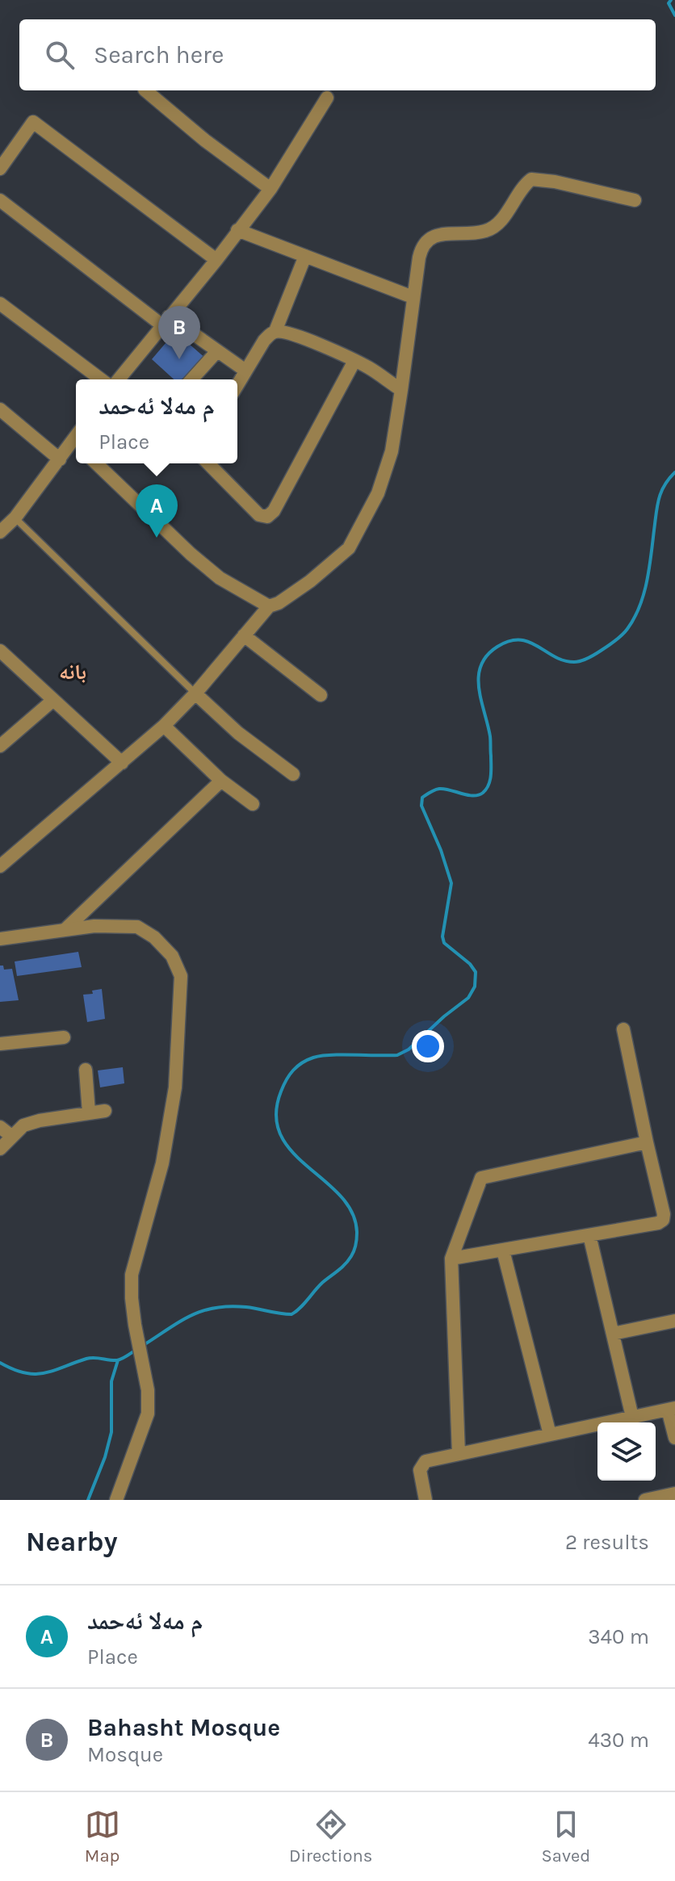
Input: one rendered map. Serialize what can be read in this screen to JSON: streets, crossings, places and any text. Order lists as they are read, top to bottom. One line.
{"districts":["بانە"],"page":{"search":"Search here","pins":["B","A"],"popup":["م مەلا ئەحمد","Place"],"heading":["Nearby","2 results"],"list":[{"mark":"A","name":"م مەلا ئەحمد","note":"Place","value":"340 m"},{"mark":"B","name":"Bahasht Mosque","note":"Mosque","value":"430 m"}],"nav":["Map","Directions","Saved"]}}
